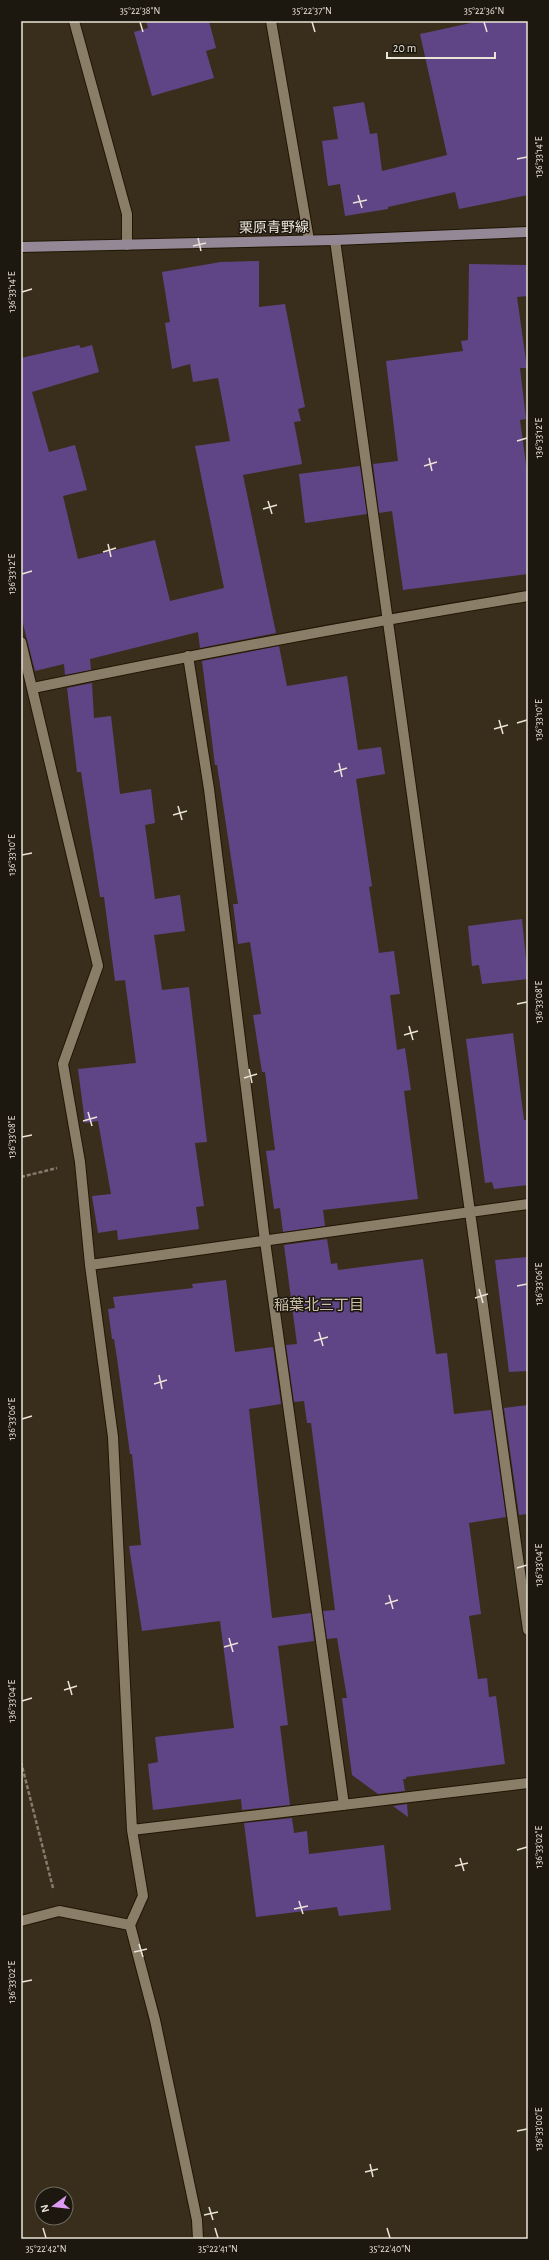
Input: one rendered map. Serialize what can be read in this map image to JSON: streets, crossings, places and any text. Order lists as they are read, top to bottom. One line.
{"streets":{"main road":["栗原青野線"]},"districts":["稲葉北三丁目"],"scale_bar":"20 m","north":"left","coordinates":["35°22'38\"N","35°22'37\"N","35°22'36\"N","136°33'14\"E","136°33'12\"E","136°33'10\"E","136°33'08\"E","136°33'06\"E","136°33'04\"E","136°33'02\"E","136°33'00\"E","35°22'42\"N","35°22'41\"N","35°22'40\"N"]}
